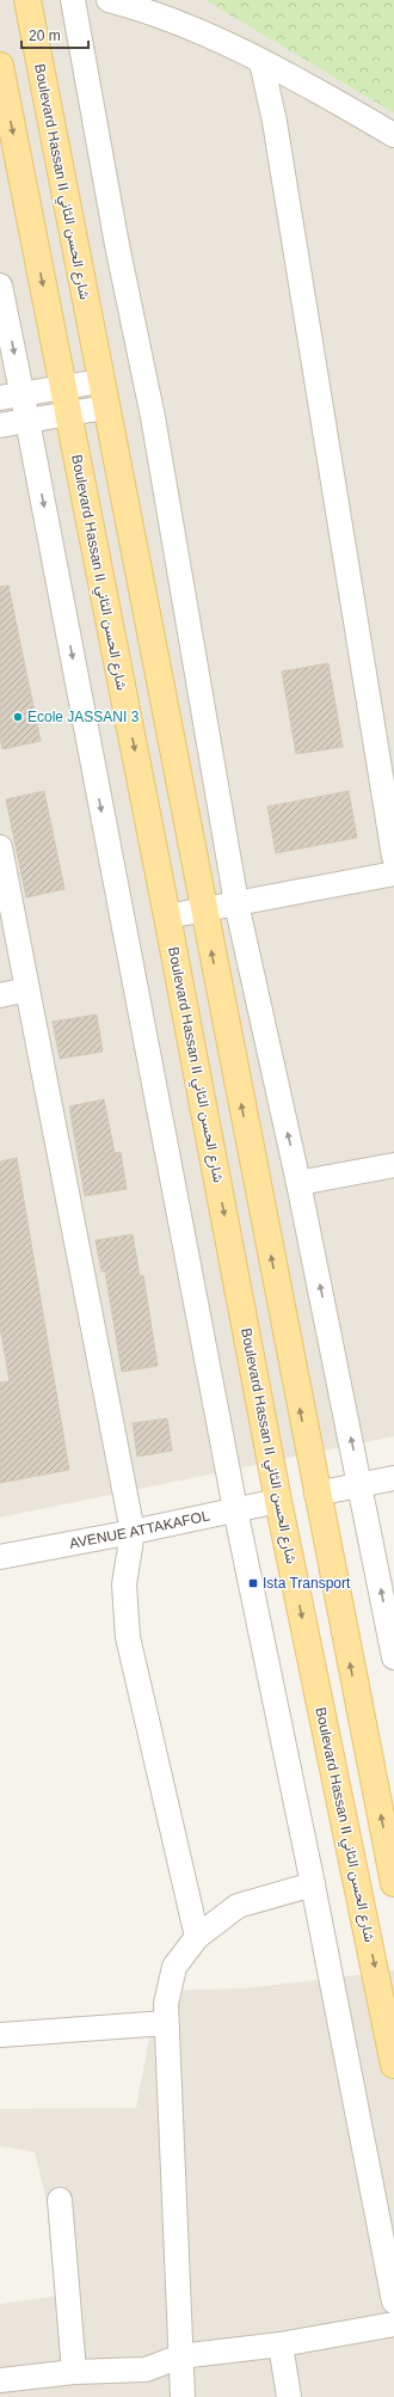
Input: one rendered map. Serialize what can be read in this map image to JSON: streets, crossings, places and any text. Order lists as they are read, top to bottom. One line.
{"streets":{"main road":["Boulevard Hassan II شارع الحسن الثاني"],"street":["AVENUE ATTAKAFOL"]},"crossings":[["Boulevard Hassan II شارع الحسن الثاني","AVENUE ATTAKAFOL"]],"places":{"other":["Ecole JASSANI 3"],"transit":["Ista Transport"]},"scale_bar":"20 m"}
